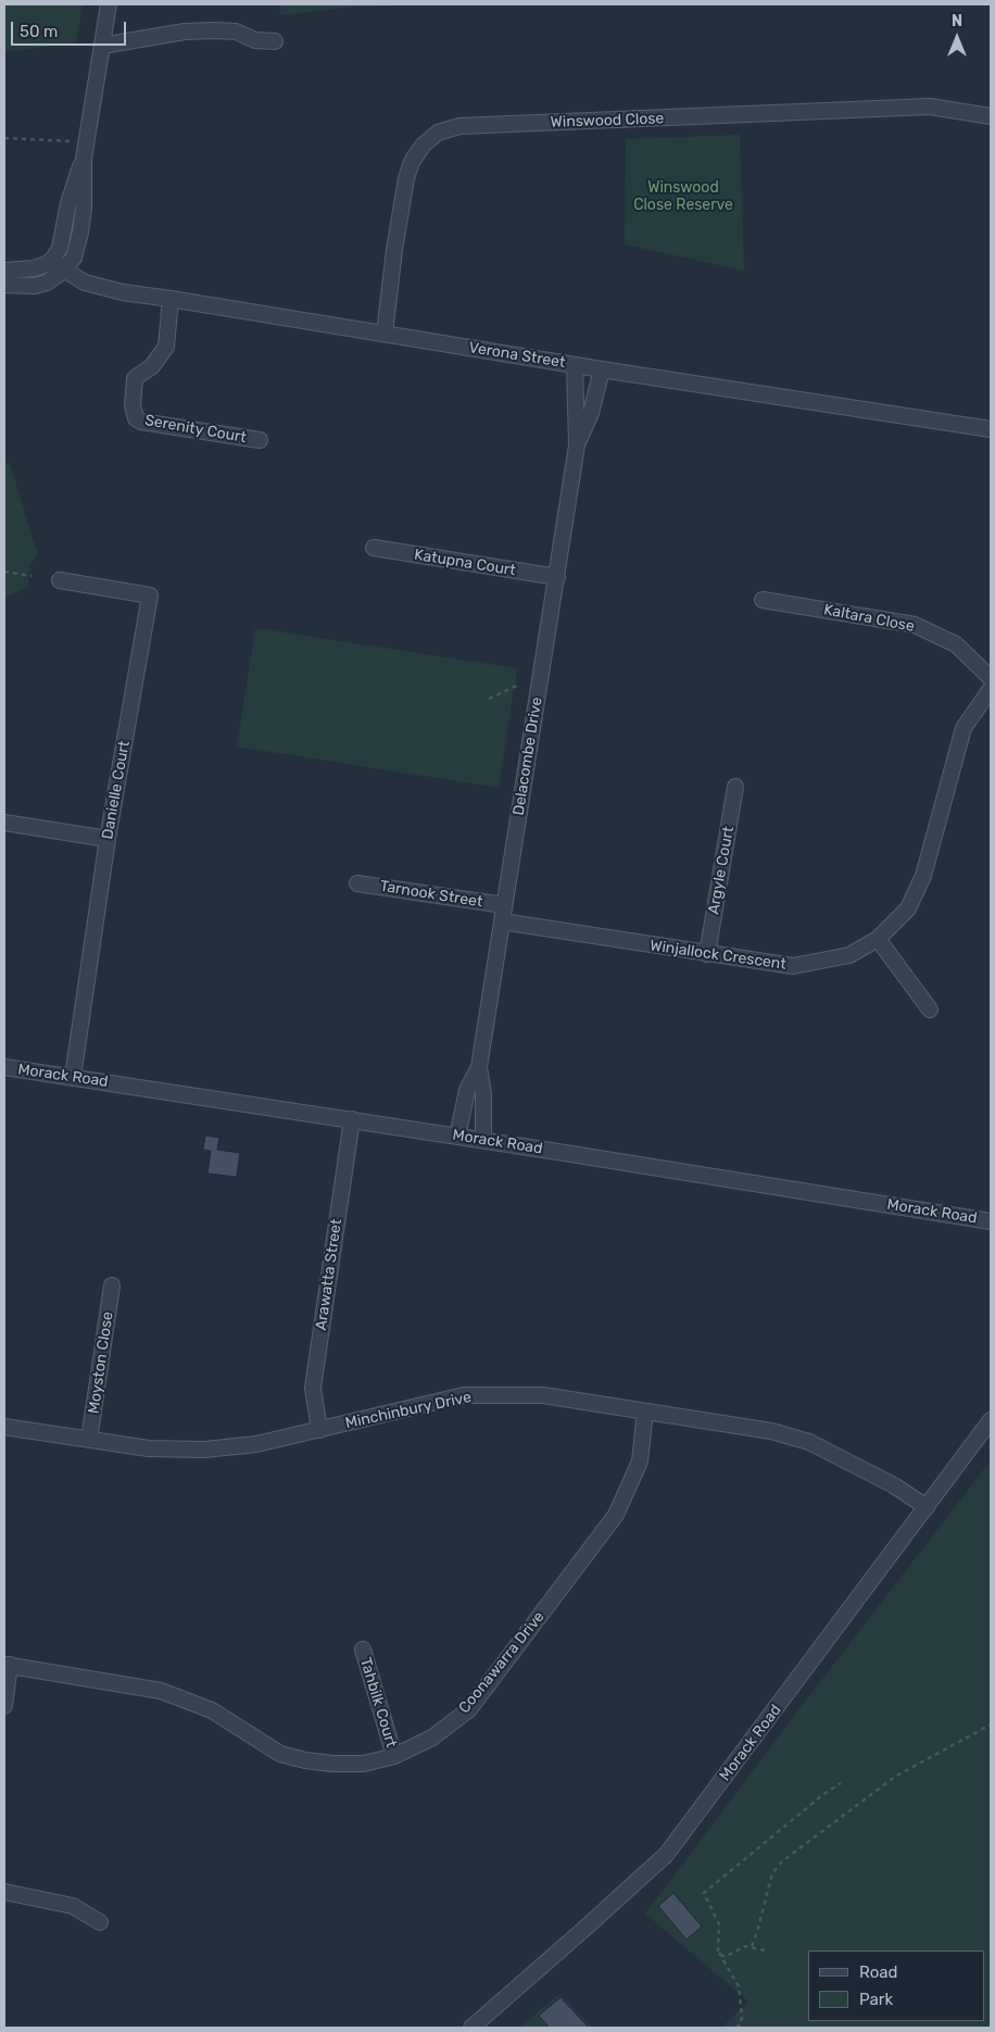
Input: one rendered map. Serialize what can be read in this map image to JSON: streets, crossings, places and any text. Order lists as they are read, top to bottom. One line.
{"streets":{"street":["Winswood Close","Verona Street","Serenity Court","Katupna Court","Kaltara Close","Delacombe Drive","Danielle Court","Argyle Court","Tarnook Street","Winjallock Crescent","Morack Road","Arawatta Street","Moyston Close","Minchinbury Drive","Coonawarra Drive","Tahbilk Court"]},"crossings":[["Winswood Close","Verona Street"],["Verona Street","Serenity Court"],["Verona Street","Delacombe Drive"],["Katupna Court","Delacombe Drive"],["Delacombe Drive","Tarnook Street"],["Delacombe Drive","Winjallock Crescent"],["Delacombe Drive","Morack Road"],["Danielle Court","Morack Road"],["Argyle Court","Winjallock Crescent"],["Morack Road","Arawatta Street"],["Morack Road","Minchinbury Drive"],["Arawatta Street","Minchinbury Drive"],["Moyston Close","Minchinbury Drive"],["Minchinbury Drive","Coonawarra Drive"],["Coonawarra Drive","Tahbilk Court"]],"parks":["Winswood Close Reserve"],"legend":["Road","Park"],"scale_bar":"50 m","north":"top"}
